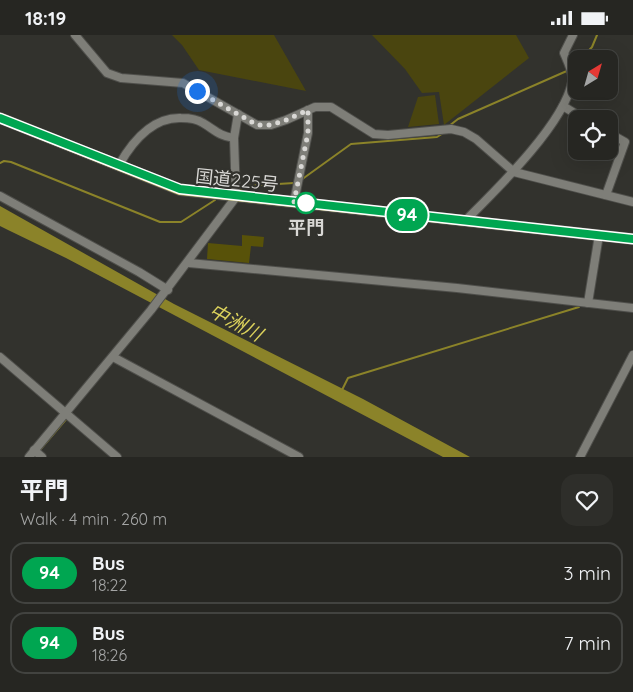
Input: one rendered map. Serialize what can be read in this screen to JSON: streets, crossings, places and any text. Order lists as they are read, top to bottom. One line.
{"streets":{"highway":["国道225号"]},"water":["中洲川"],"places":["平門"],"lines":["bus line 94"],"north":"top right","page":{"status":"18:19","on_map":"94","heading":["平門","Walk · 4 min · 260 m"],"list":[{"mark":"94","name":"Bus","note":"18:22","value":"3 min"},{"mark":"94","name":"Bus","note":"18:26","value":"7 min"}]}}
